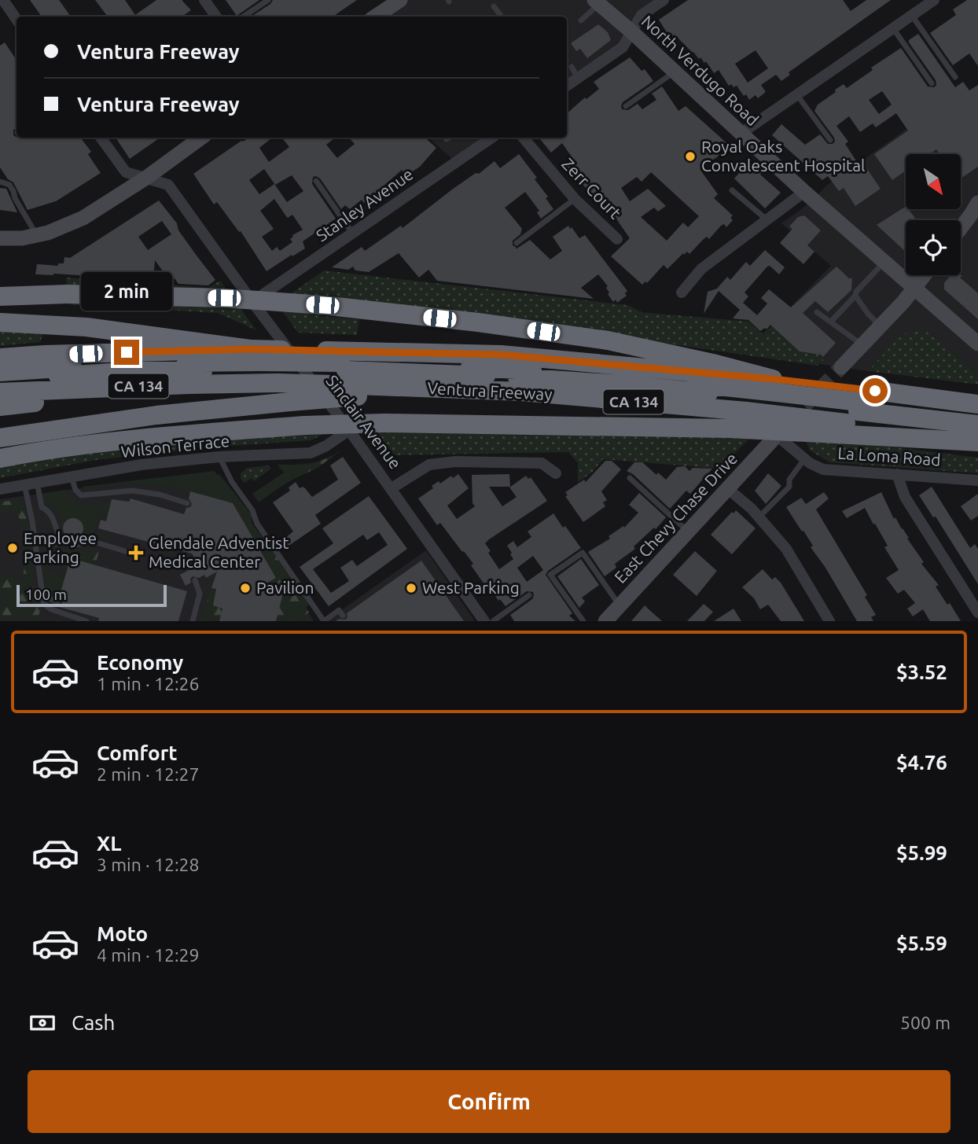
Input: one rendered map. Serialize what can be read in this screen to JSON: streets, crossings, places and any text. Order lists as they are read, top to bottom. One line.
{"streets":{"highway":["CA 134","Ventura Freeway"],"main road":["North Verdugo Road","East Chevy Chase Drive"],"street":["Zerr Court","Stanley Avenue","Sinclair Avenue","Wilson Terrace","La Loma Road"]},"crossings":[["Stanley Avenue","Sinclair Avenue"],["Sinclair Avenue","Wilson Terrace"],["La Loma Road","East Chevy Chase Drive"]],"places":{"other":["Royal Oaks Convalescent Hospital","Employee Parking","Pavilion","West Parking"],"health":["Glendale Adventist Medical Center"]},"scale_bar":"100 m","north":"bottom right","page":{"banner":["Ventura Freeway","Ventura Freeway"],"bubble":"2 min","scale":"100 m","list":[{"name":"Economy","note":"1 min · 12:26","value":"$3.52"},{"name":"Comfort","note":"2 min · 12:27","value":"$4.76"},{"name":"XL","note":"3 min · 12:28","value":"$5.99"},{"name":"Moto","note":"4 min · 12:29","value":"$5.59"}],"pay":["Cash","500 m"],"buttons":"Confirm"}}
